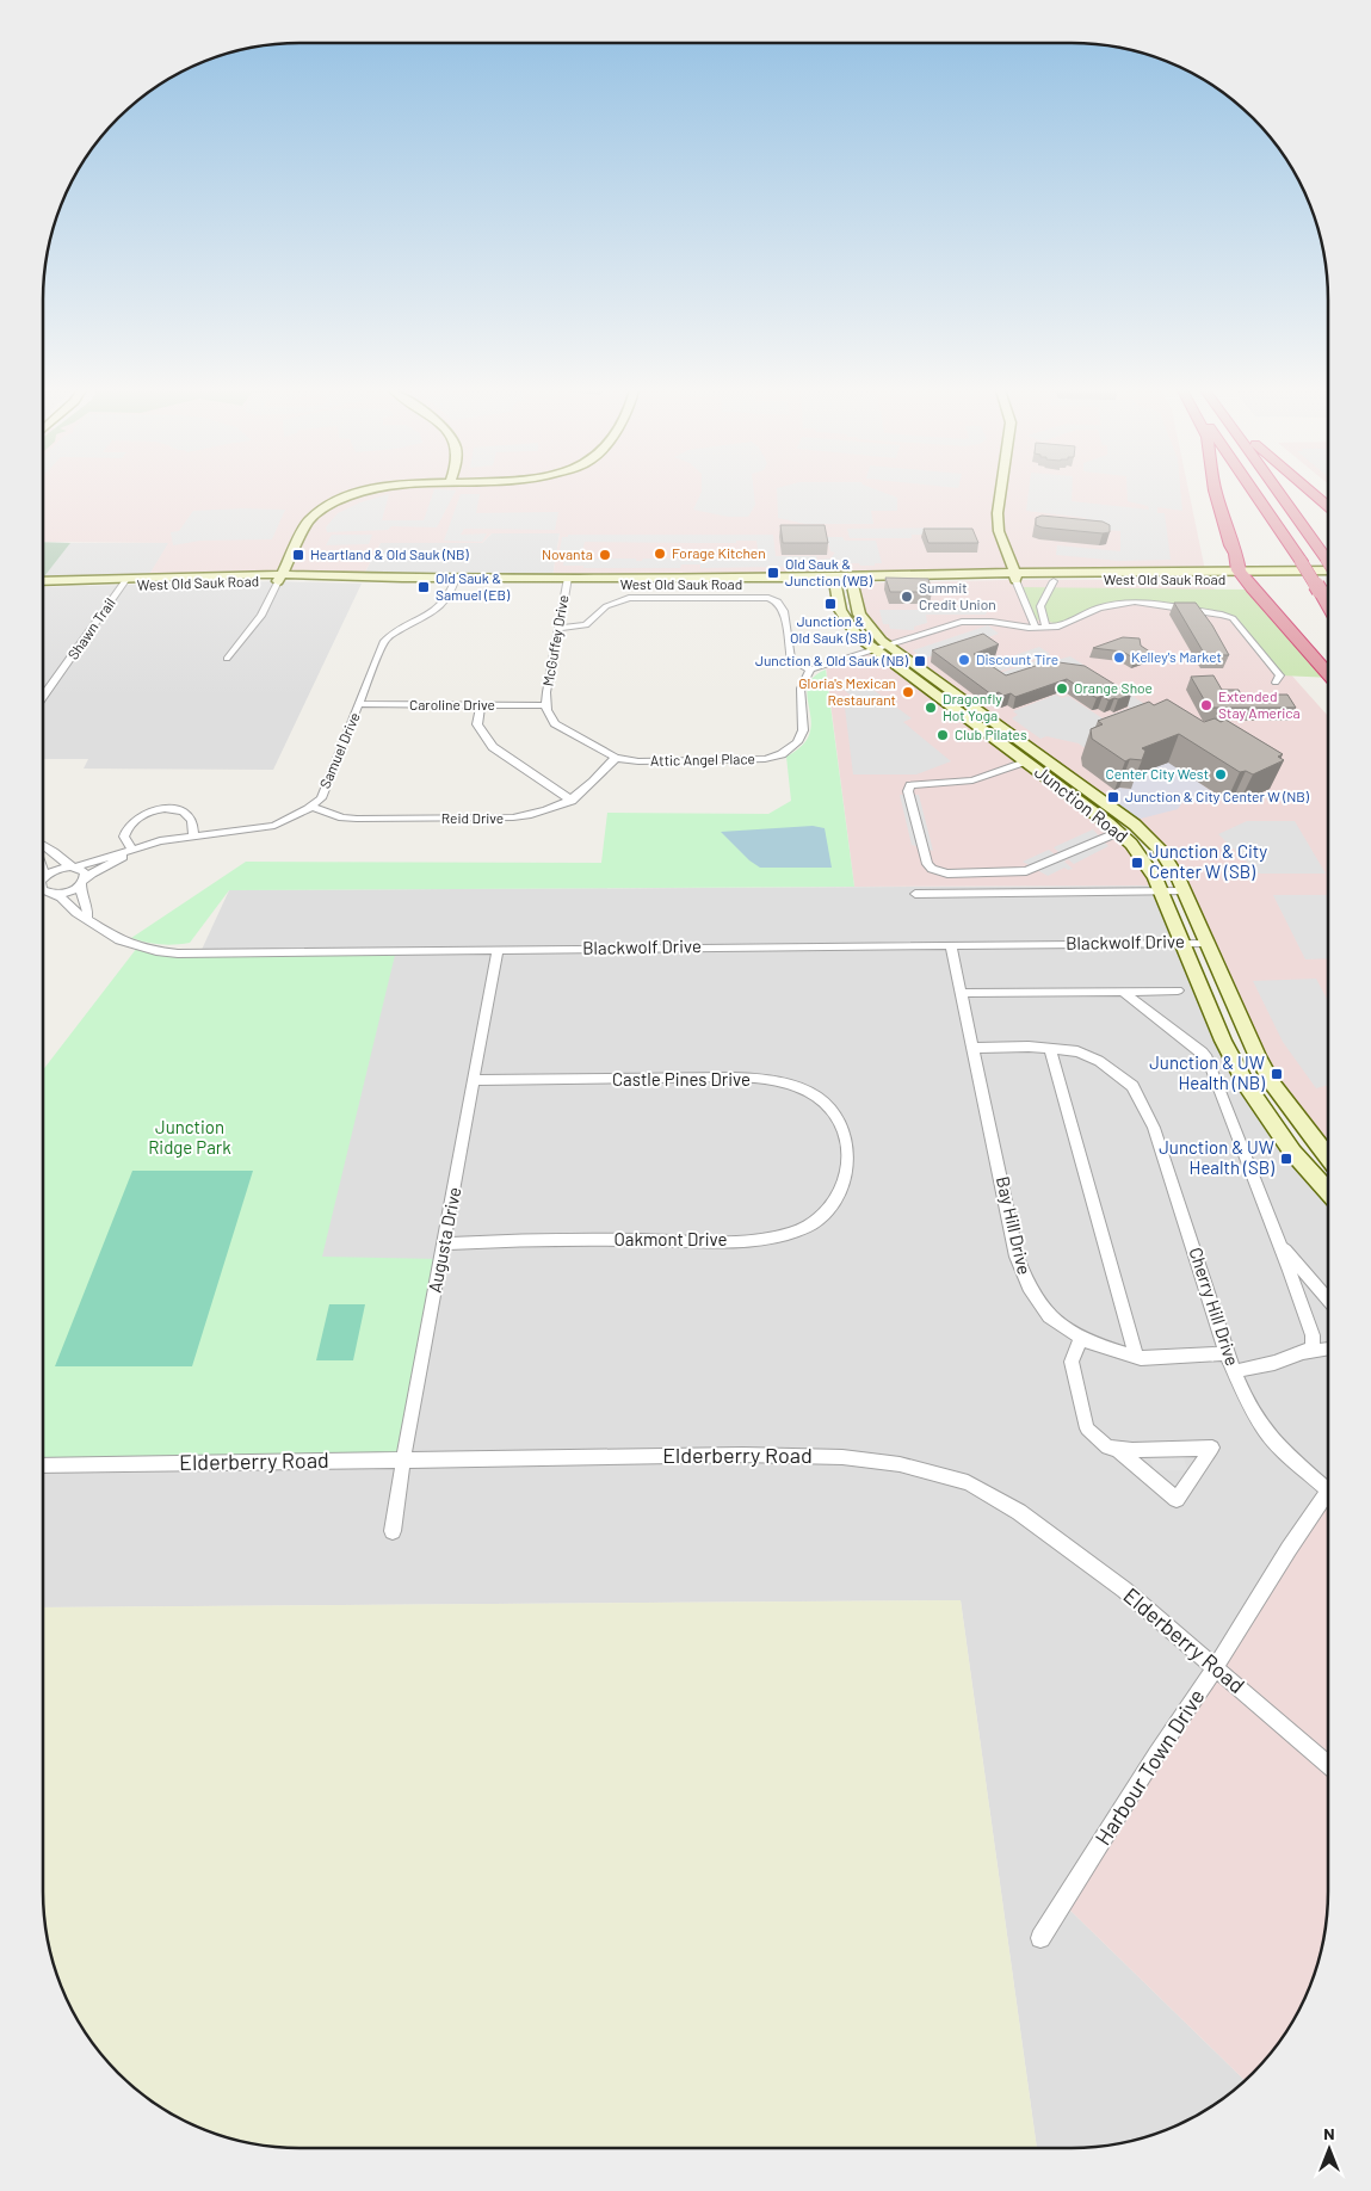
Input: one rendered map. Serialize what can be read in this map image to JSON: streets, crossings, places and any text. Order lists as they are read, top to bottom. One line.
{"streets":{"street":["West Old Sauk Road","Shawn Trail","McGuffey Drive","Caroline Drive","Samuel Drive","Attic Angel Place","Junction Road","Reid Drive","Blackwolf Drive","Castle Pines Drive","Bay Hill Drive","Augusta Drive","Oakmont Drive","Cherry Hill Drive","Elderberry Road","Harbour Town Drive"]},"crossings":[["West Old Sauk Road","Shawn Trail"],["West Old Sauk Road","McGuffey Drive"],["West Old Sauk Road","Samuel Drive"],["West Old Sauk Road","Junction Road"],["McGuffey Drive","Caroline Drive"],["McGuffey Drive","Attic Angel Place"],["Caroline Drive","Samuel Drive"],["Caroline Drive","Attic Angel Place"],["Samuel Drive","Reid Drive"],["Samuel Drive","Blackwolf Drive"],["Attic Angel Place","Reid Drive"],["Junction Road","Blackwolf Drive"],["Blackwolf Drive","Bay Hill Drive"],["Blackwolf Drive","Augusta Drive"],["Castle Pines Drive","Augusta Drive"],["Castle Pines Drive","Oakmont Drive"],["Bay Hill Drive","Cherry Hill Drive"],["Augusta Drive","Oakmont Drive"],["Augusta Drive","Elderberry Road"],["Elderberry Road","Harbour Town Drive"]],"parks":["Junction Ridge Park"],"places":{"other":["Forage Kitchen","Novanta","Summit Credit Union","Kelley's Market","Discount Tire","Orange Shoe","Gloria's Mexican Restaurant","Extended Stay America","Dragonfly Hot Yoga","Club Pilates","Center City West"],"transit":["Heartland & Old Sauk (NB)","Old Sauk & Junction (WB)","Old Sauk & Samuel (EB)","Junction & Old Sauk (SB)","Junction & Old Sauk (NB)","Junction & City Center W (NB)","Junction & City Center W (SB)","Junction & UW Health (NB)","Junction & UW Health (SB)"]},"north":"top"}
